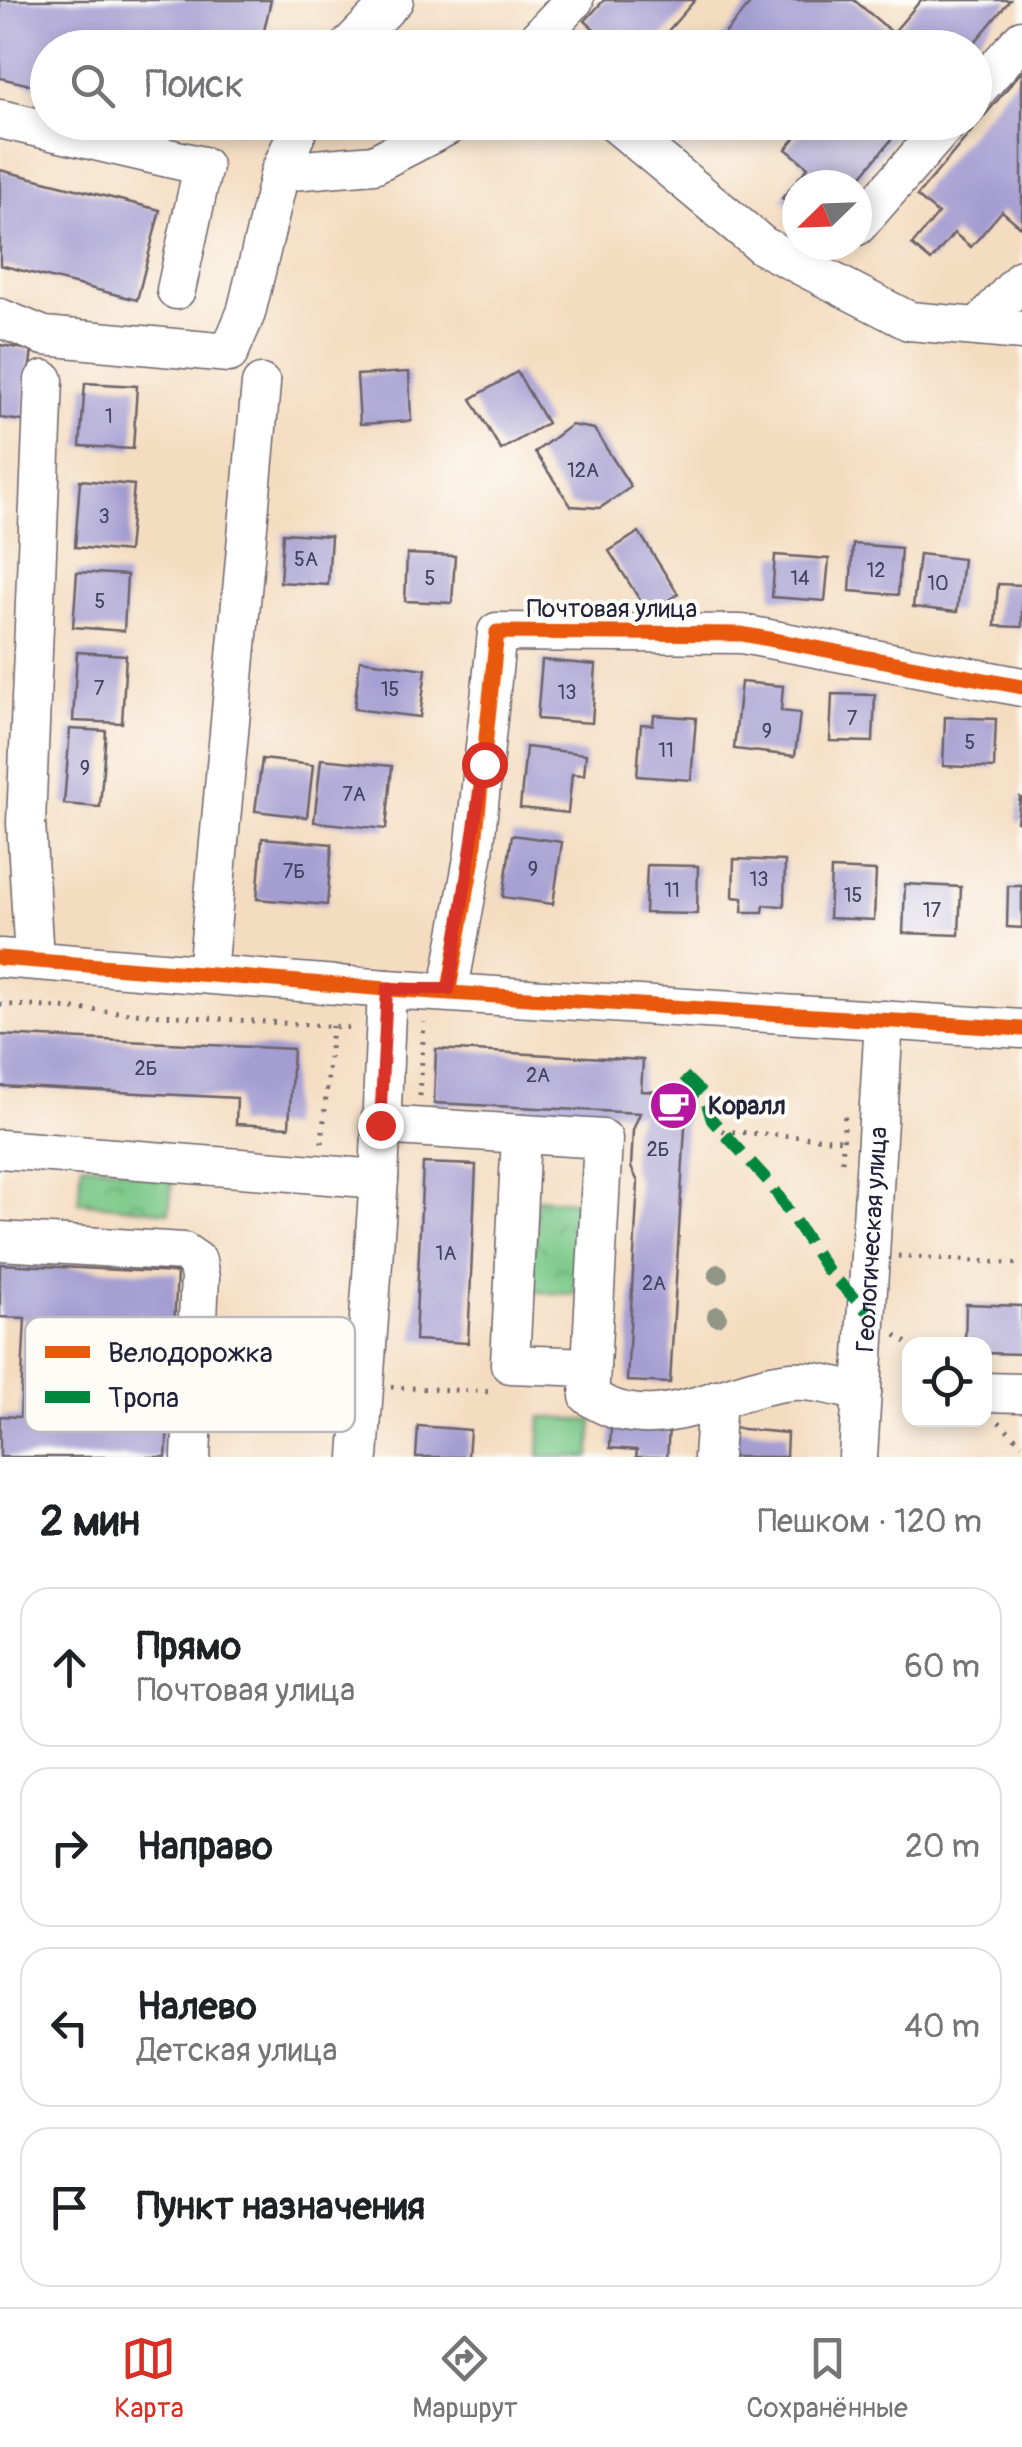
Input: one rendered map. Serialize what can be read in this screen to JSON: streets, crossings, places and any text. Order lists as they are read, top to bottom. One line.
{"streets":{"street":["Почтовая улица","Геологическая улица"]},"places":{"cafe":["Коралл"]},"house_numbers":["1","12А","3","5А","12","5","14","10","5","7","15","13","7","9","5","11","9","7А","9","7Б","13","11","15","17","2Б","2А","2Б","1А","2А"],"legend":["Велодорожка","Тропа"],"north":"bottom left","page":{"search":"Поиск","heading":["2 мин","Пешком · 120 m"],"list":[["Прямо","Почтовая улица","60 m"],["Направо","20 m"],["Налево","Детская улица","40 m"],"Пункт назначения"],"nav":["Карта","Маршрут","Сохранённые"]}}
